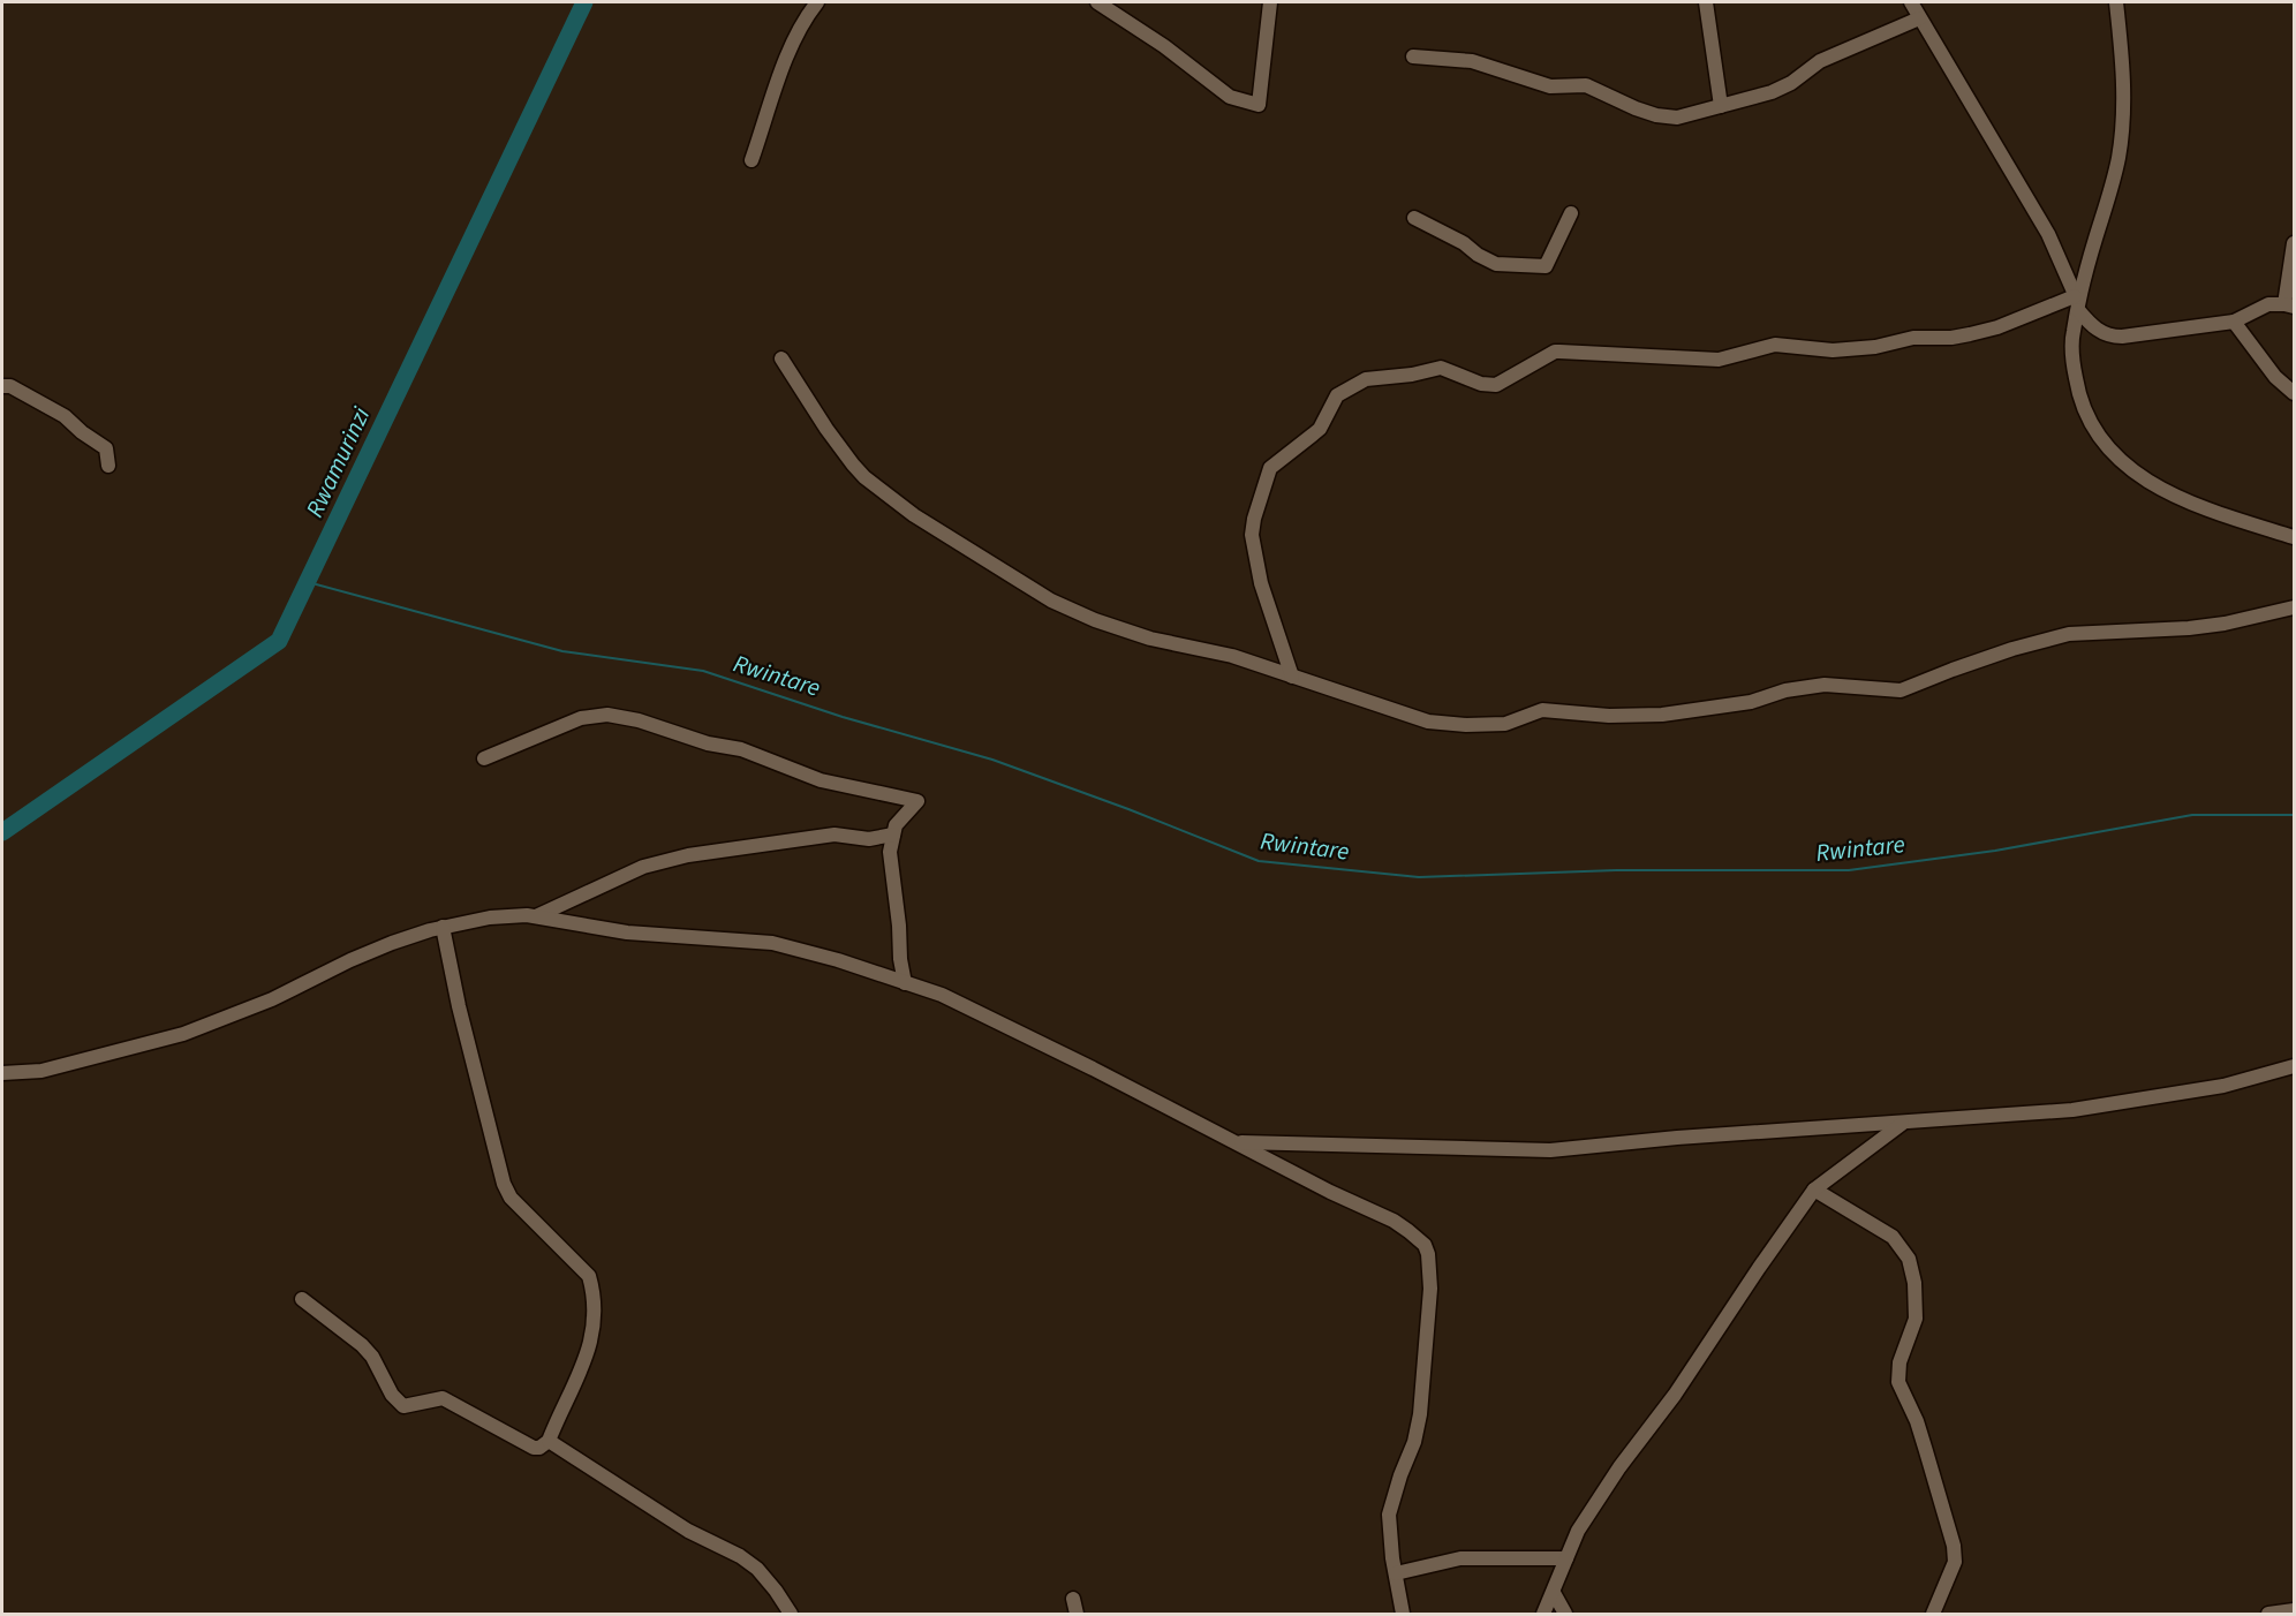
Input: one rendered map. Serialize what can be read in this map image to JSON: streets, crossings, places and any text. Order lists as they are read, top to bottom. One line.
{"water":["Rwamurinzi","Rwintare"]}
